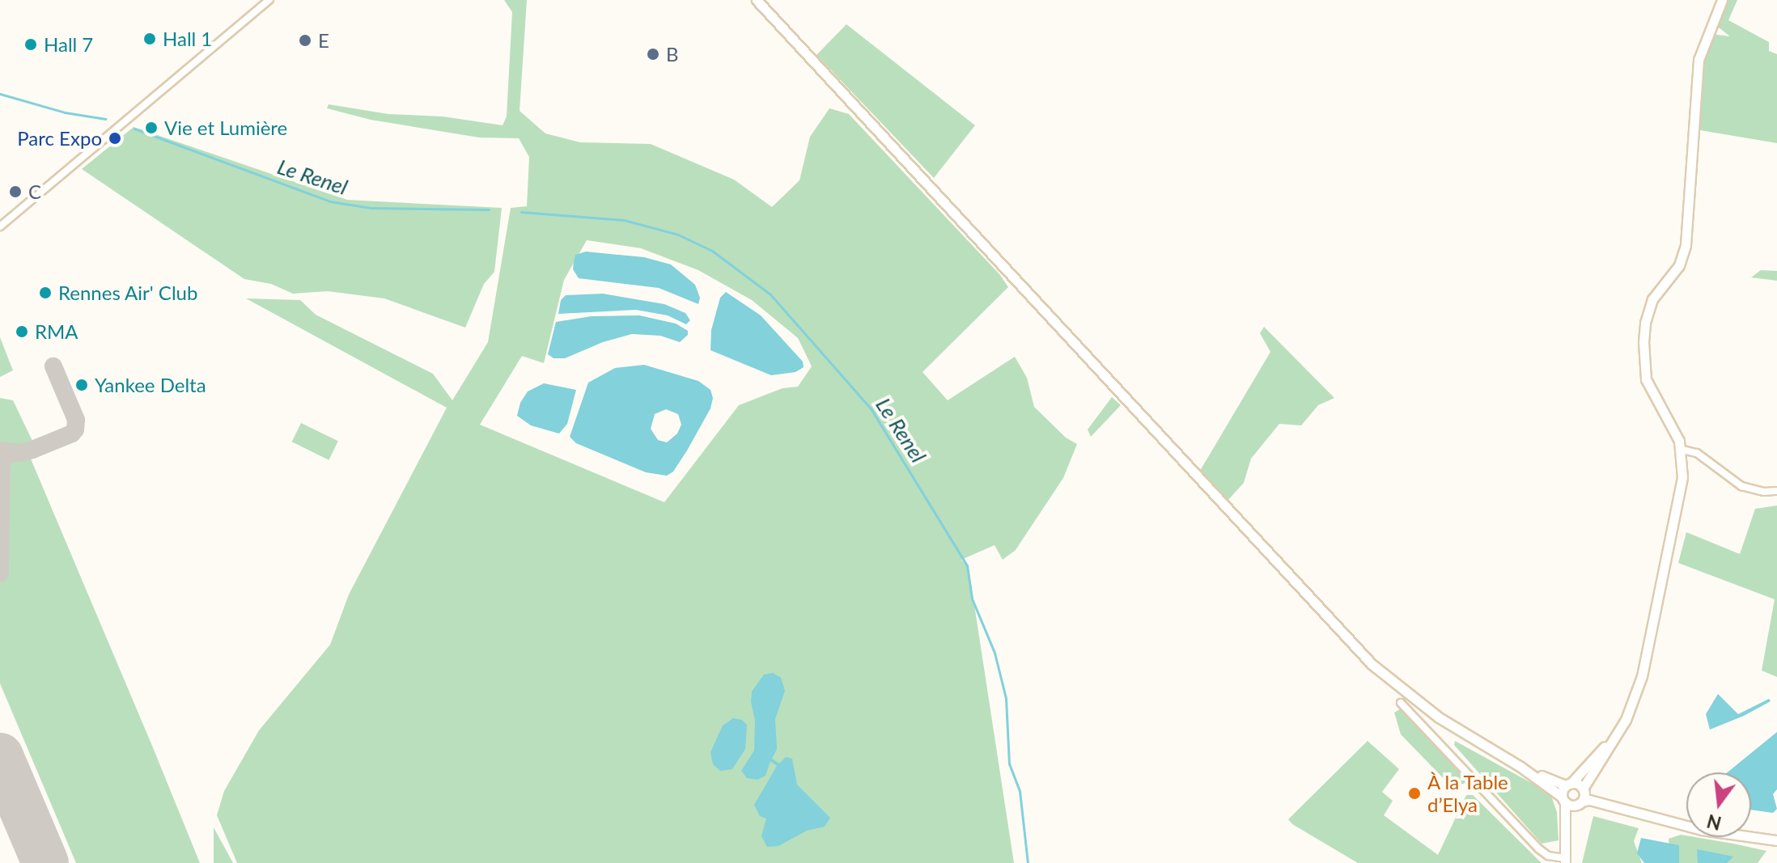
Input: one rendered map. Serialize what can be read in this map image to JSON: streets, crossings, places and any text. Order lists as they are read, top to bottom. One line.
{"water":["Le Renel"],"places":["Hall 1","E","Hall 7","B","Vie et Lumière","Parc Expo","C","Rennes Air' Club","RMA","Yankee Delta","À la Table d’Elya"],"north":"bottom"}
